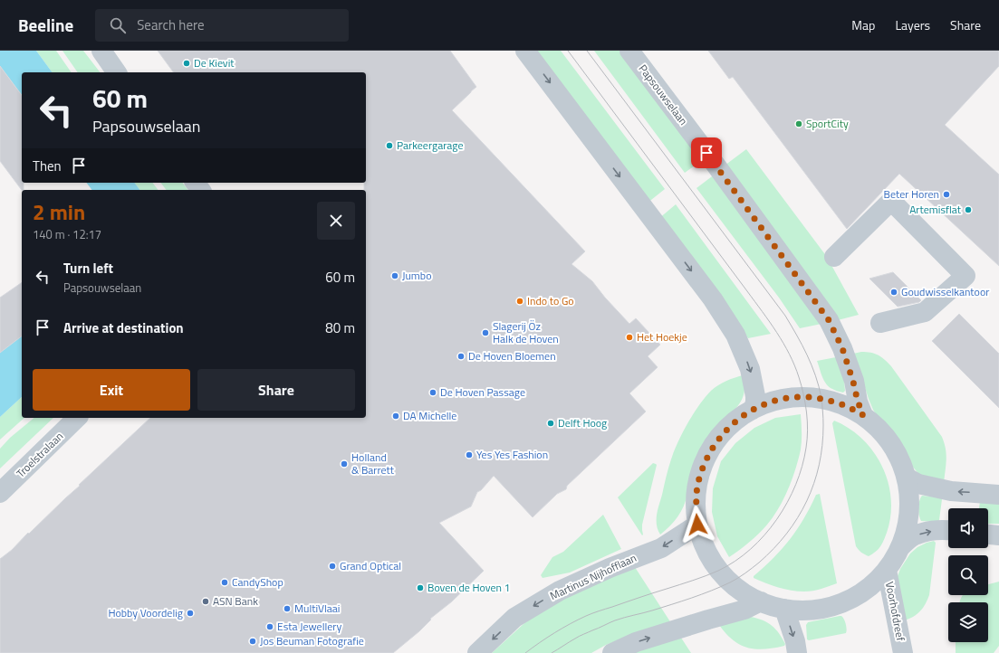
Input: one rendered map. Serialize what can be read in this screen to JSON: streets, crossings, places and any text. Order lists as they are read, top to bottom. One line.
{"streets":{"street":["Papsouwselaan","Troelstralaan","Martinus Nijhofflaan","Voorhofdreef"]},"places":["De Kievit","SportCity","Parkeergarage","Beter Horen","Artemisflat","Jumbo","Goudwisselkantoor","Indo to Go","Slagerij Öz Halk de Hoven","Het Hoekje","De Hoven Bloemen","De Hoven Passage","DA Michelle","Delft Hoog","Yes Yes Fashion","Holland & Barrett","Grand Optical","CandyShop","Boven de Hoven 1","ASN Bank","MultiVlaai","Hobby Voordelig","Esta Jewellery","Jos Beuman Fotografie"],"page":{"header":"Beeline","search":"Search here","nav":["Map","Layers","Share"],"turn":["60 m","Papsouwselaan"],"then":"Then","heading":["2 min","140 m · 12:17"],"list":[{"name":"Turn left","note":"Papsouwselaan","value":"60 m"},{"name":"Arrive at destination","value":"80 m"}],"buttons":["Exit","Share"]}}
